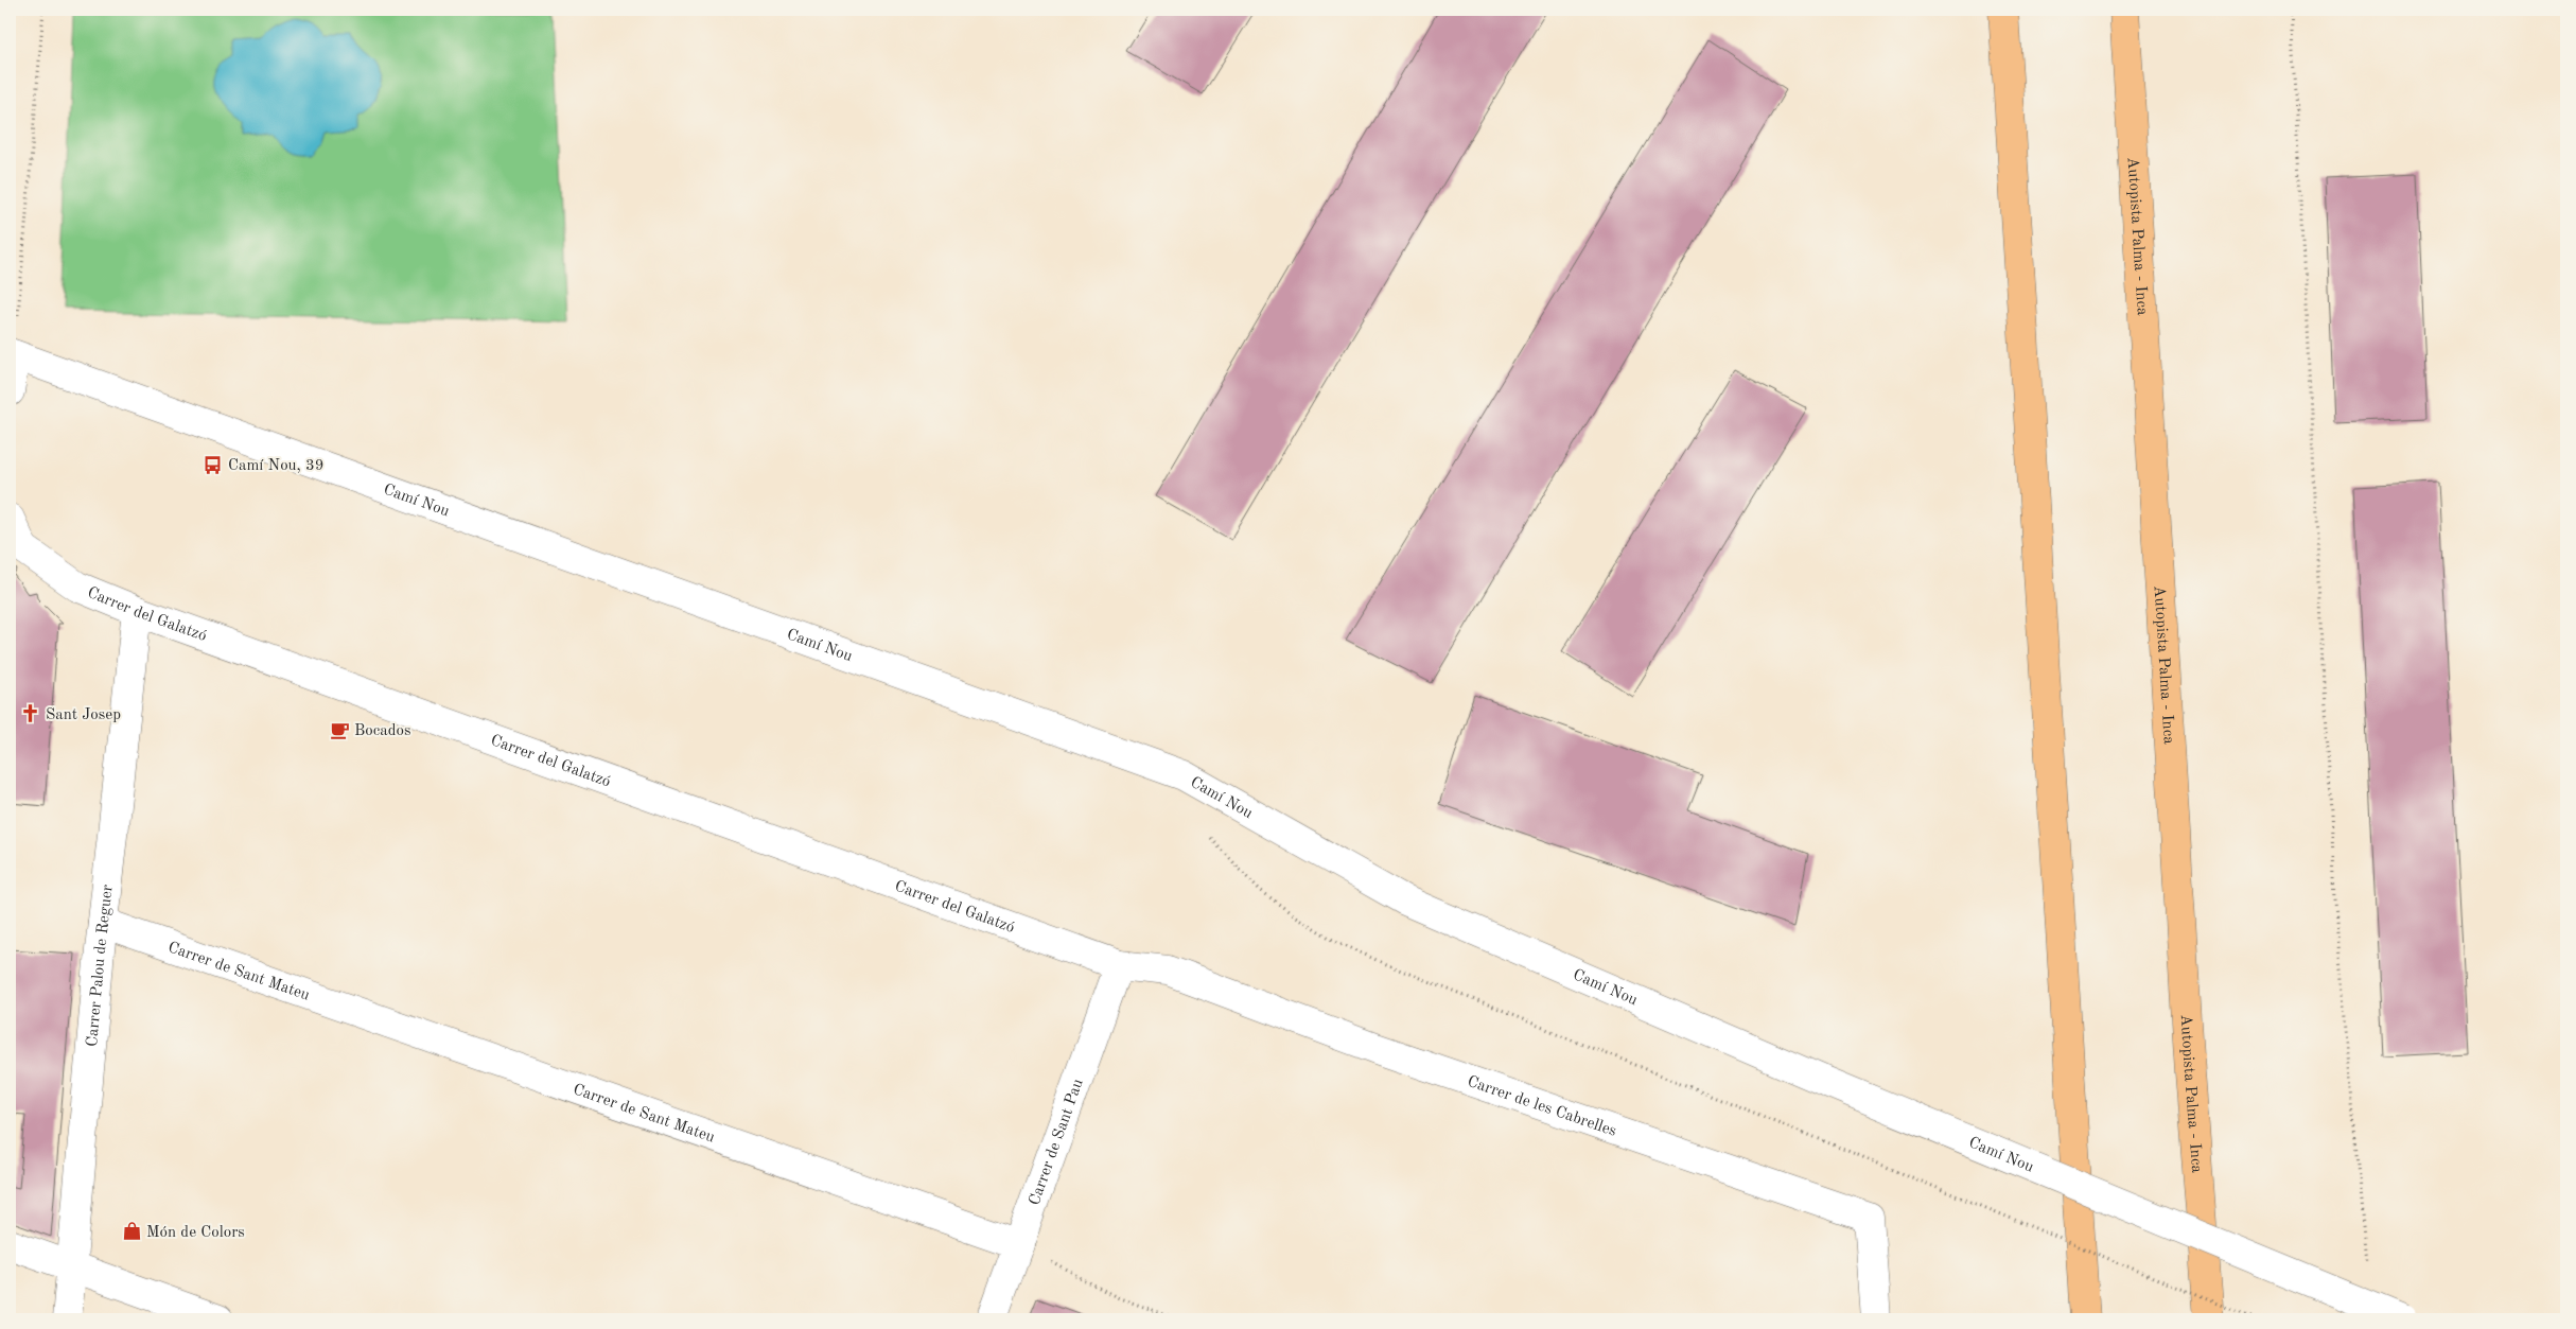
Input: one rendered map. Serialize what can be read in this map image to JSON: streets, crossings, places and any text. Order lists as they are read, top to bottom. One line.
{"streets":{"highway":["Autopista Palma - Inca"],"street":["Camí Nou","Carrer del Galatzó","Carrer Palou de Reguer","Carrer de Sant Mateu","Carrer de les Cabrelles","Carrer de Sant Pau"]},"crossings":[["Carrer del Galatzó","Carrer Palou de Reguer"],["Carrer del Galatzó","Carrer de les Cabrelles"],["Carrer del Galatzó","Carrer de Sant Pau"],["Carrer Palou de Reguer","Carrer de Sant Mateu"],["Carrer de Sant Mateu","Carrer de Sant Pau"],["Carrer de les Cabrelles","Carrer de Sant Pau"]],"places":{"bus stop":["Camí Nou, 39"],"church":["Sant Josep"],"cafe":["Bocados"],"shop":["Món de Colors"]}}
